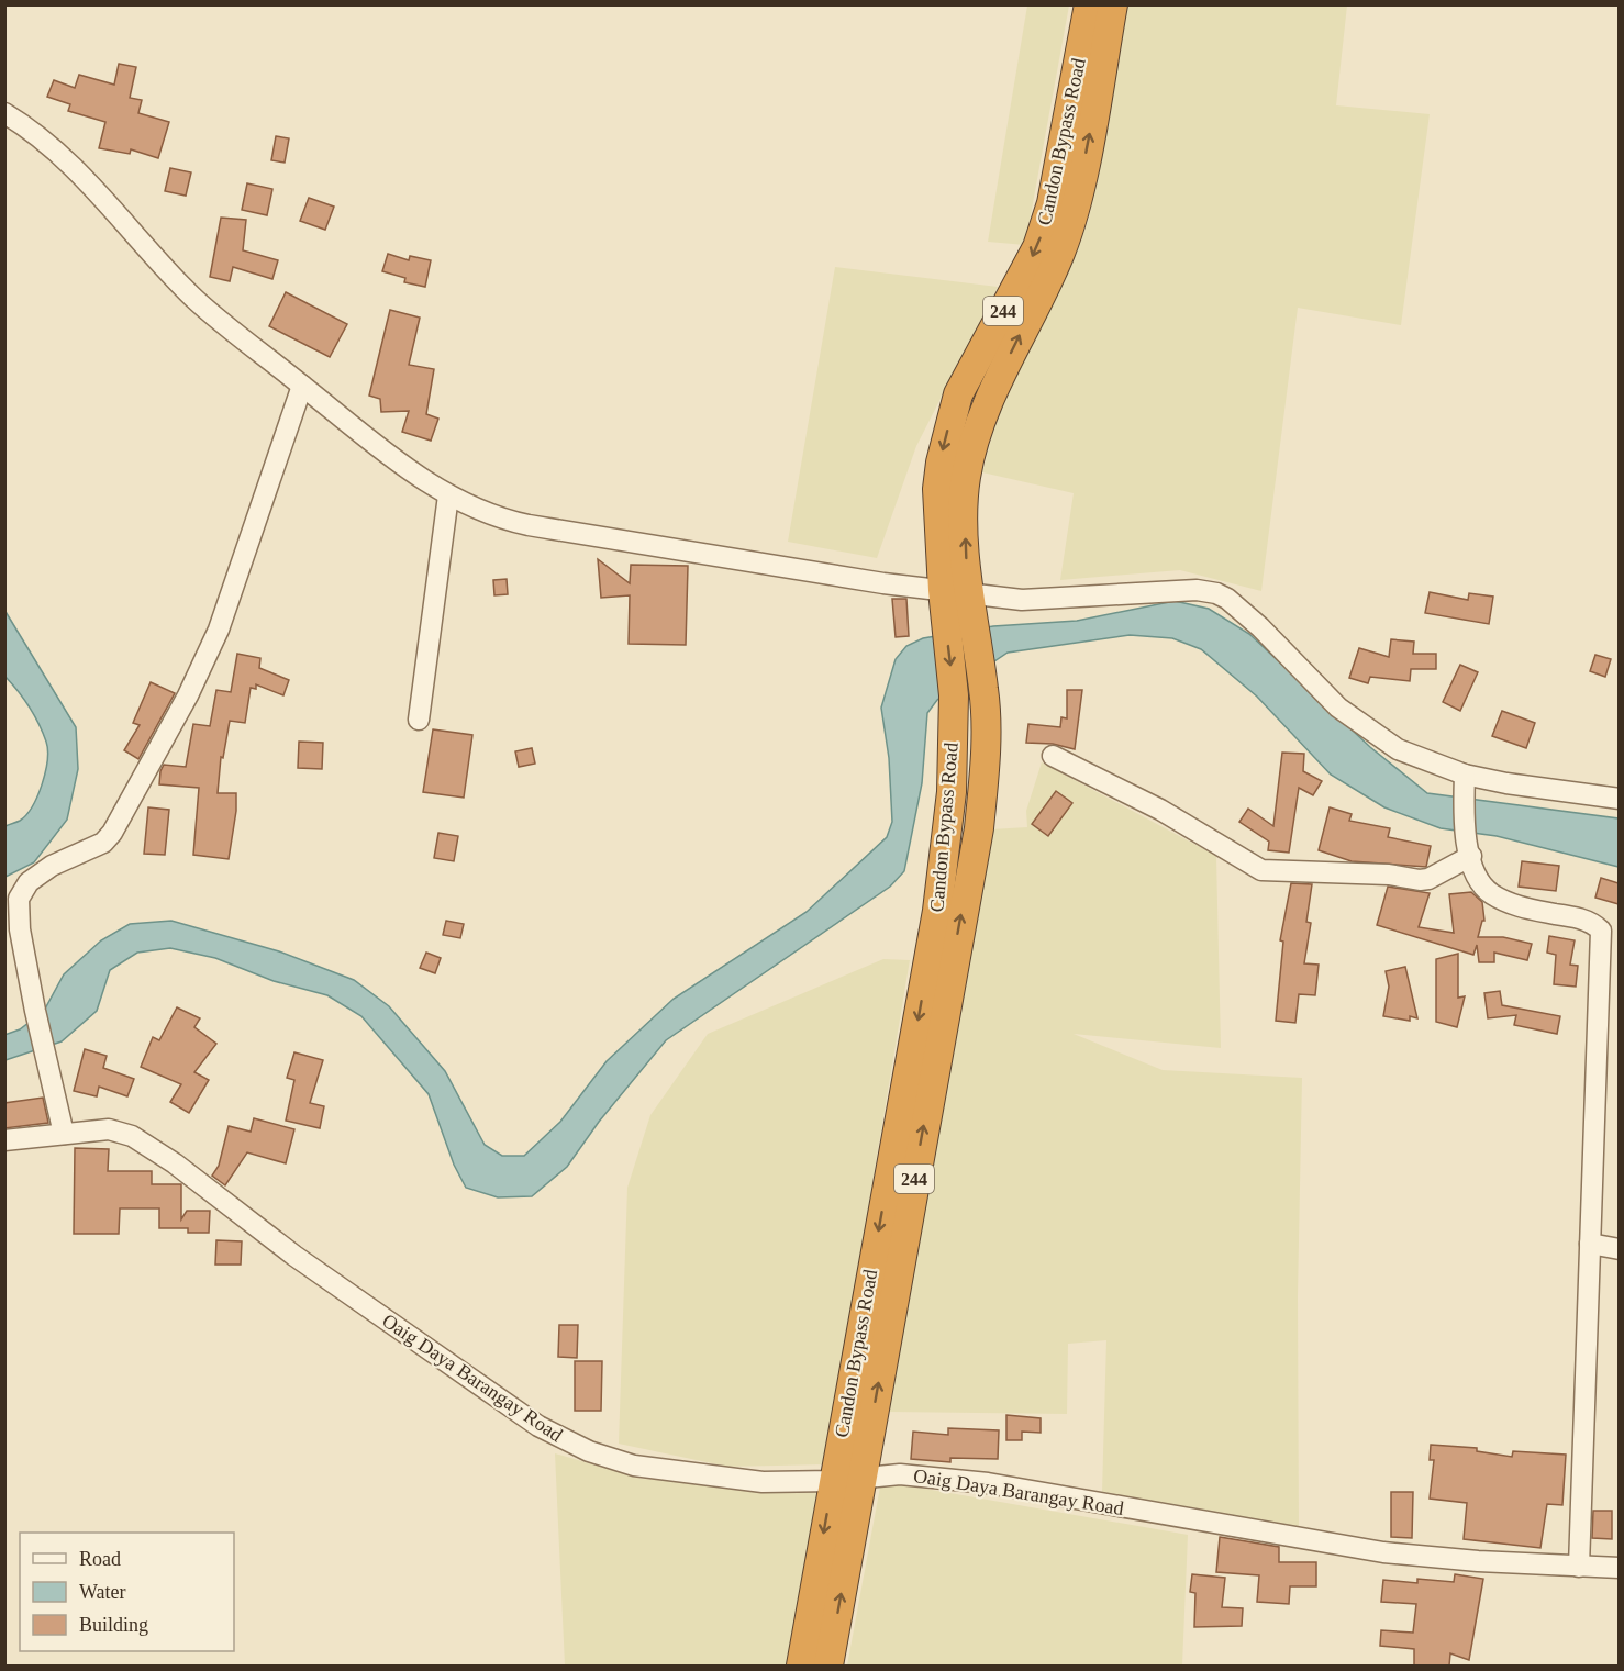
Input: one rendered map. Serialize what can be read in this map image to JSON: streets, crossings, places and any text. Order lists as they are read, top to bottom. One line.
{"streets":{"highway":["Candon Bypass Road","244"],"street":["Oaig Daya Barangay Road"]},"crossings":[["Candon Bypass Road","Oaig Daya Barangay Road"]],"legend":["Road","Water","Building"]}
